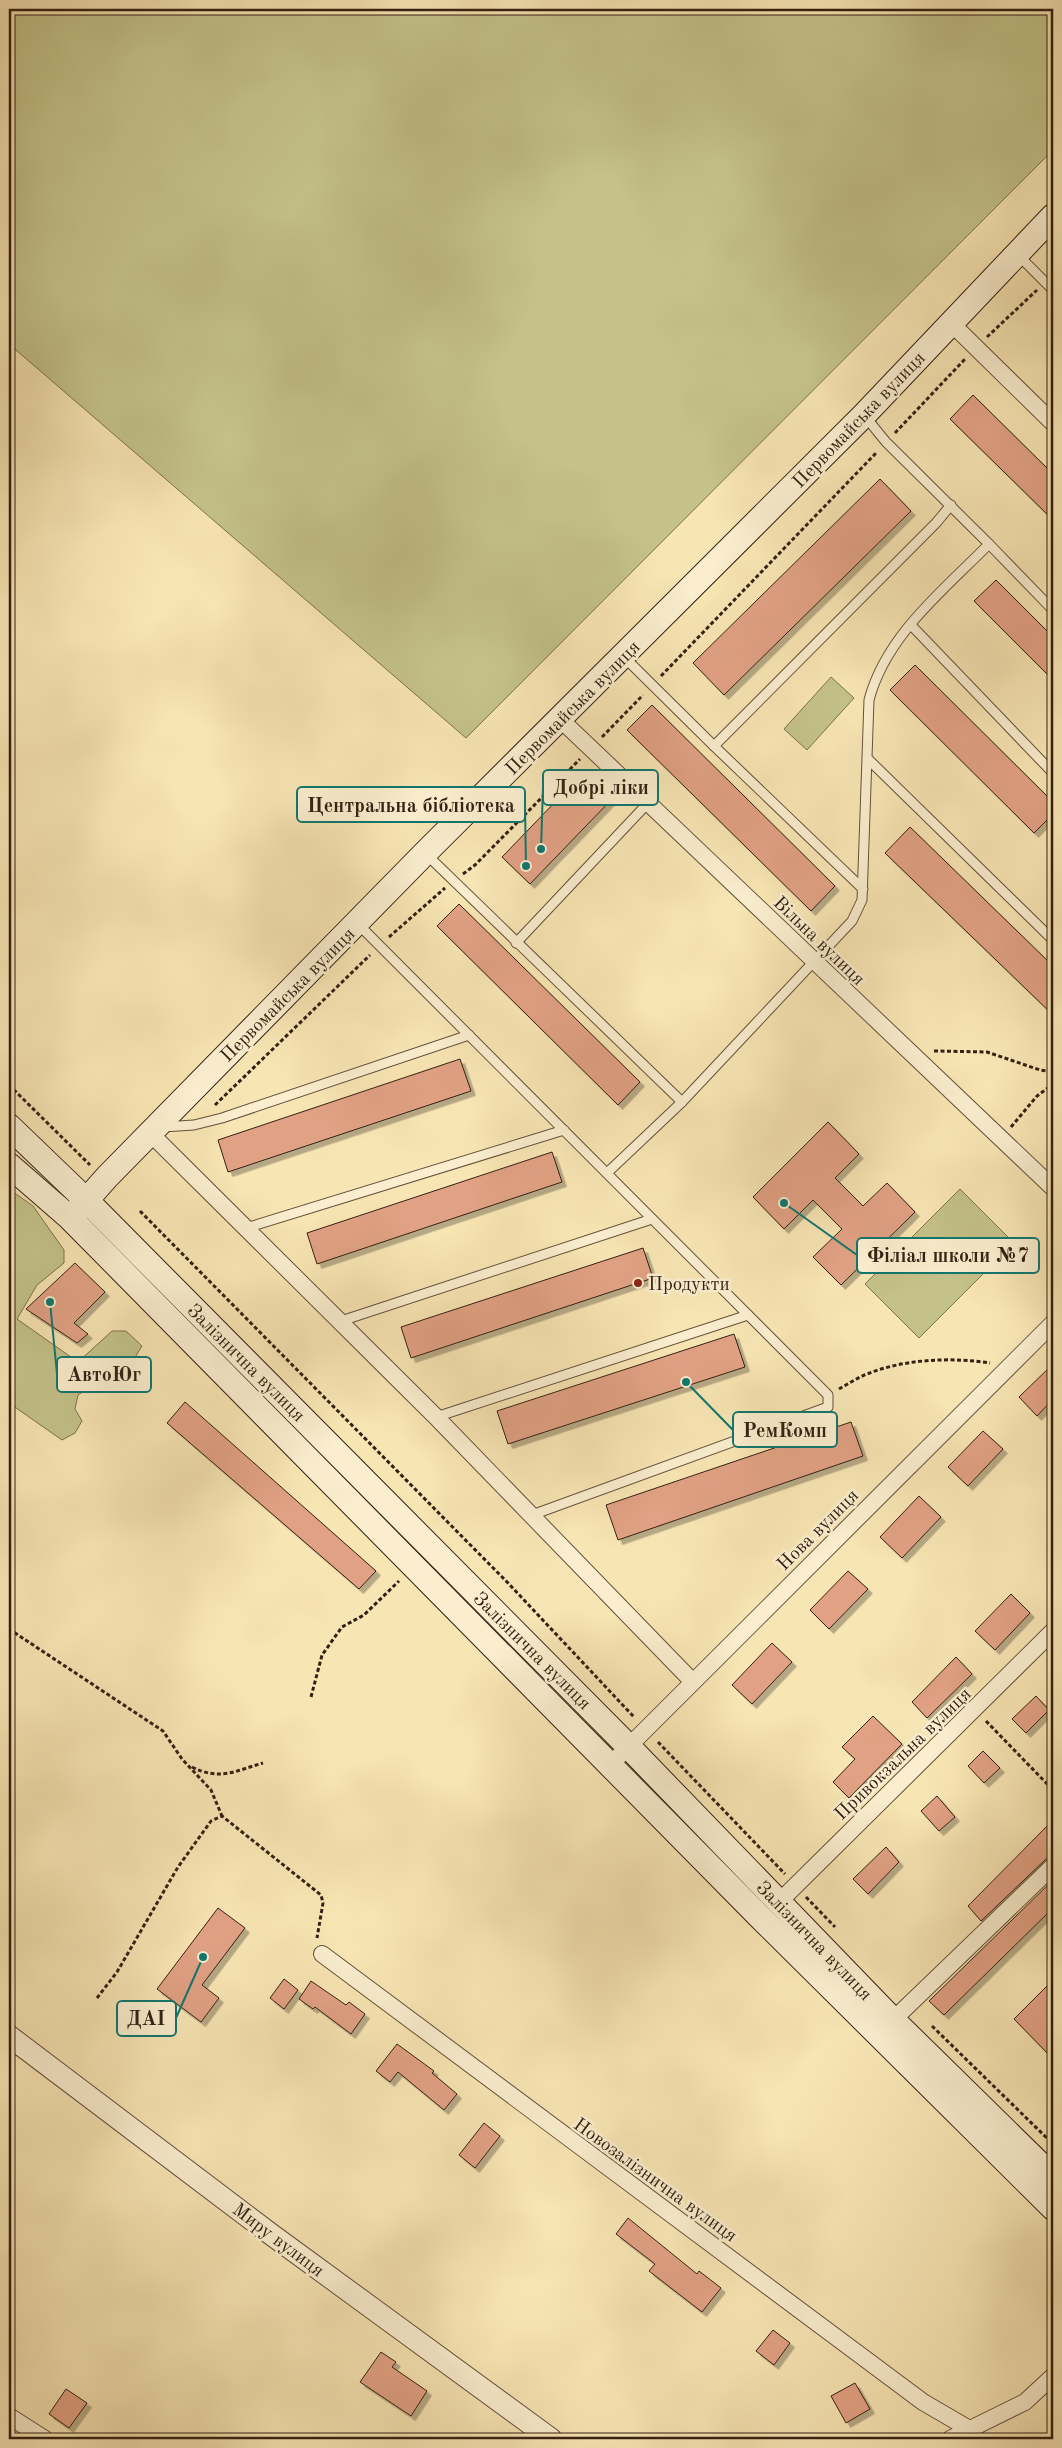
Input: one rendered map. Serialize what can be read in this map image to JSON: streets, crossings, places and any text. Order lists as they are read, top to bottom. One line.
{"streets":{"main road":["Первомайська вулиця","Залізнична вулиця"],"street":["Вільна вулиця","Нова вулиця","Привокзальна вулиця","Новозалізнична вулиця","Миру вулиця"]},"crossings":[["Первомайська вулиця","Вільна вулиця"],["Первомайська вулиця","Залізнична вулиця"],["Залізнична вулиця","Нова вулиця"],["Залізнична вулиця","Привокзальна вулиця"]],"places":["Добрі ліки","Центральна бібліотека","Філіал школи №7","Продукти","АвтоЮг","РемКомп","ДАІ"]}
